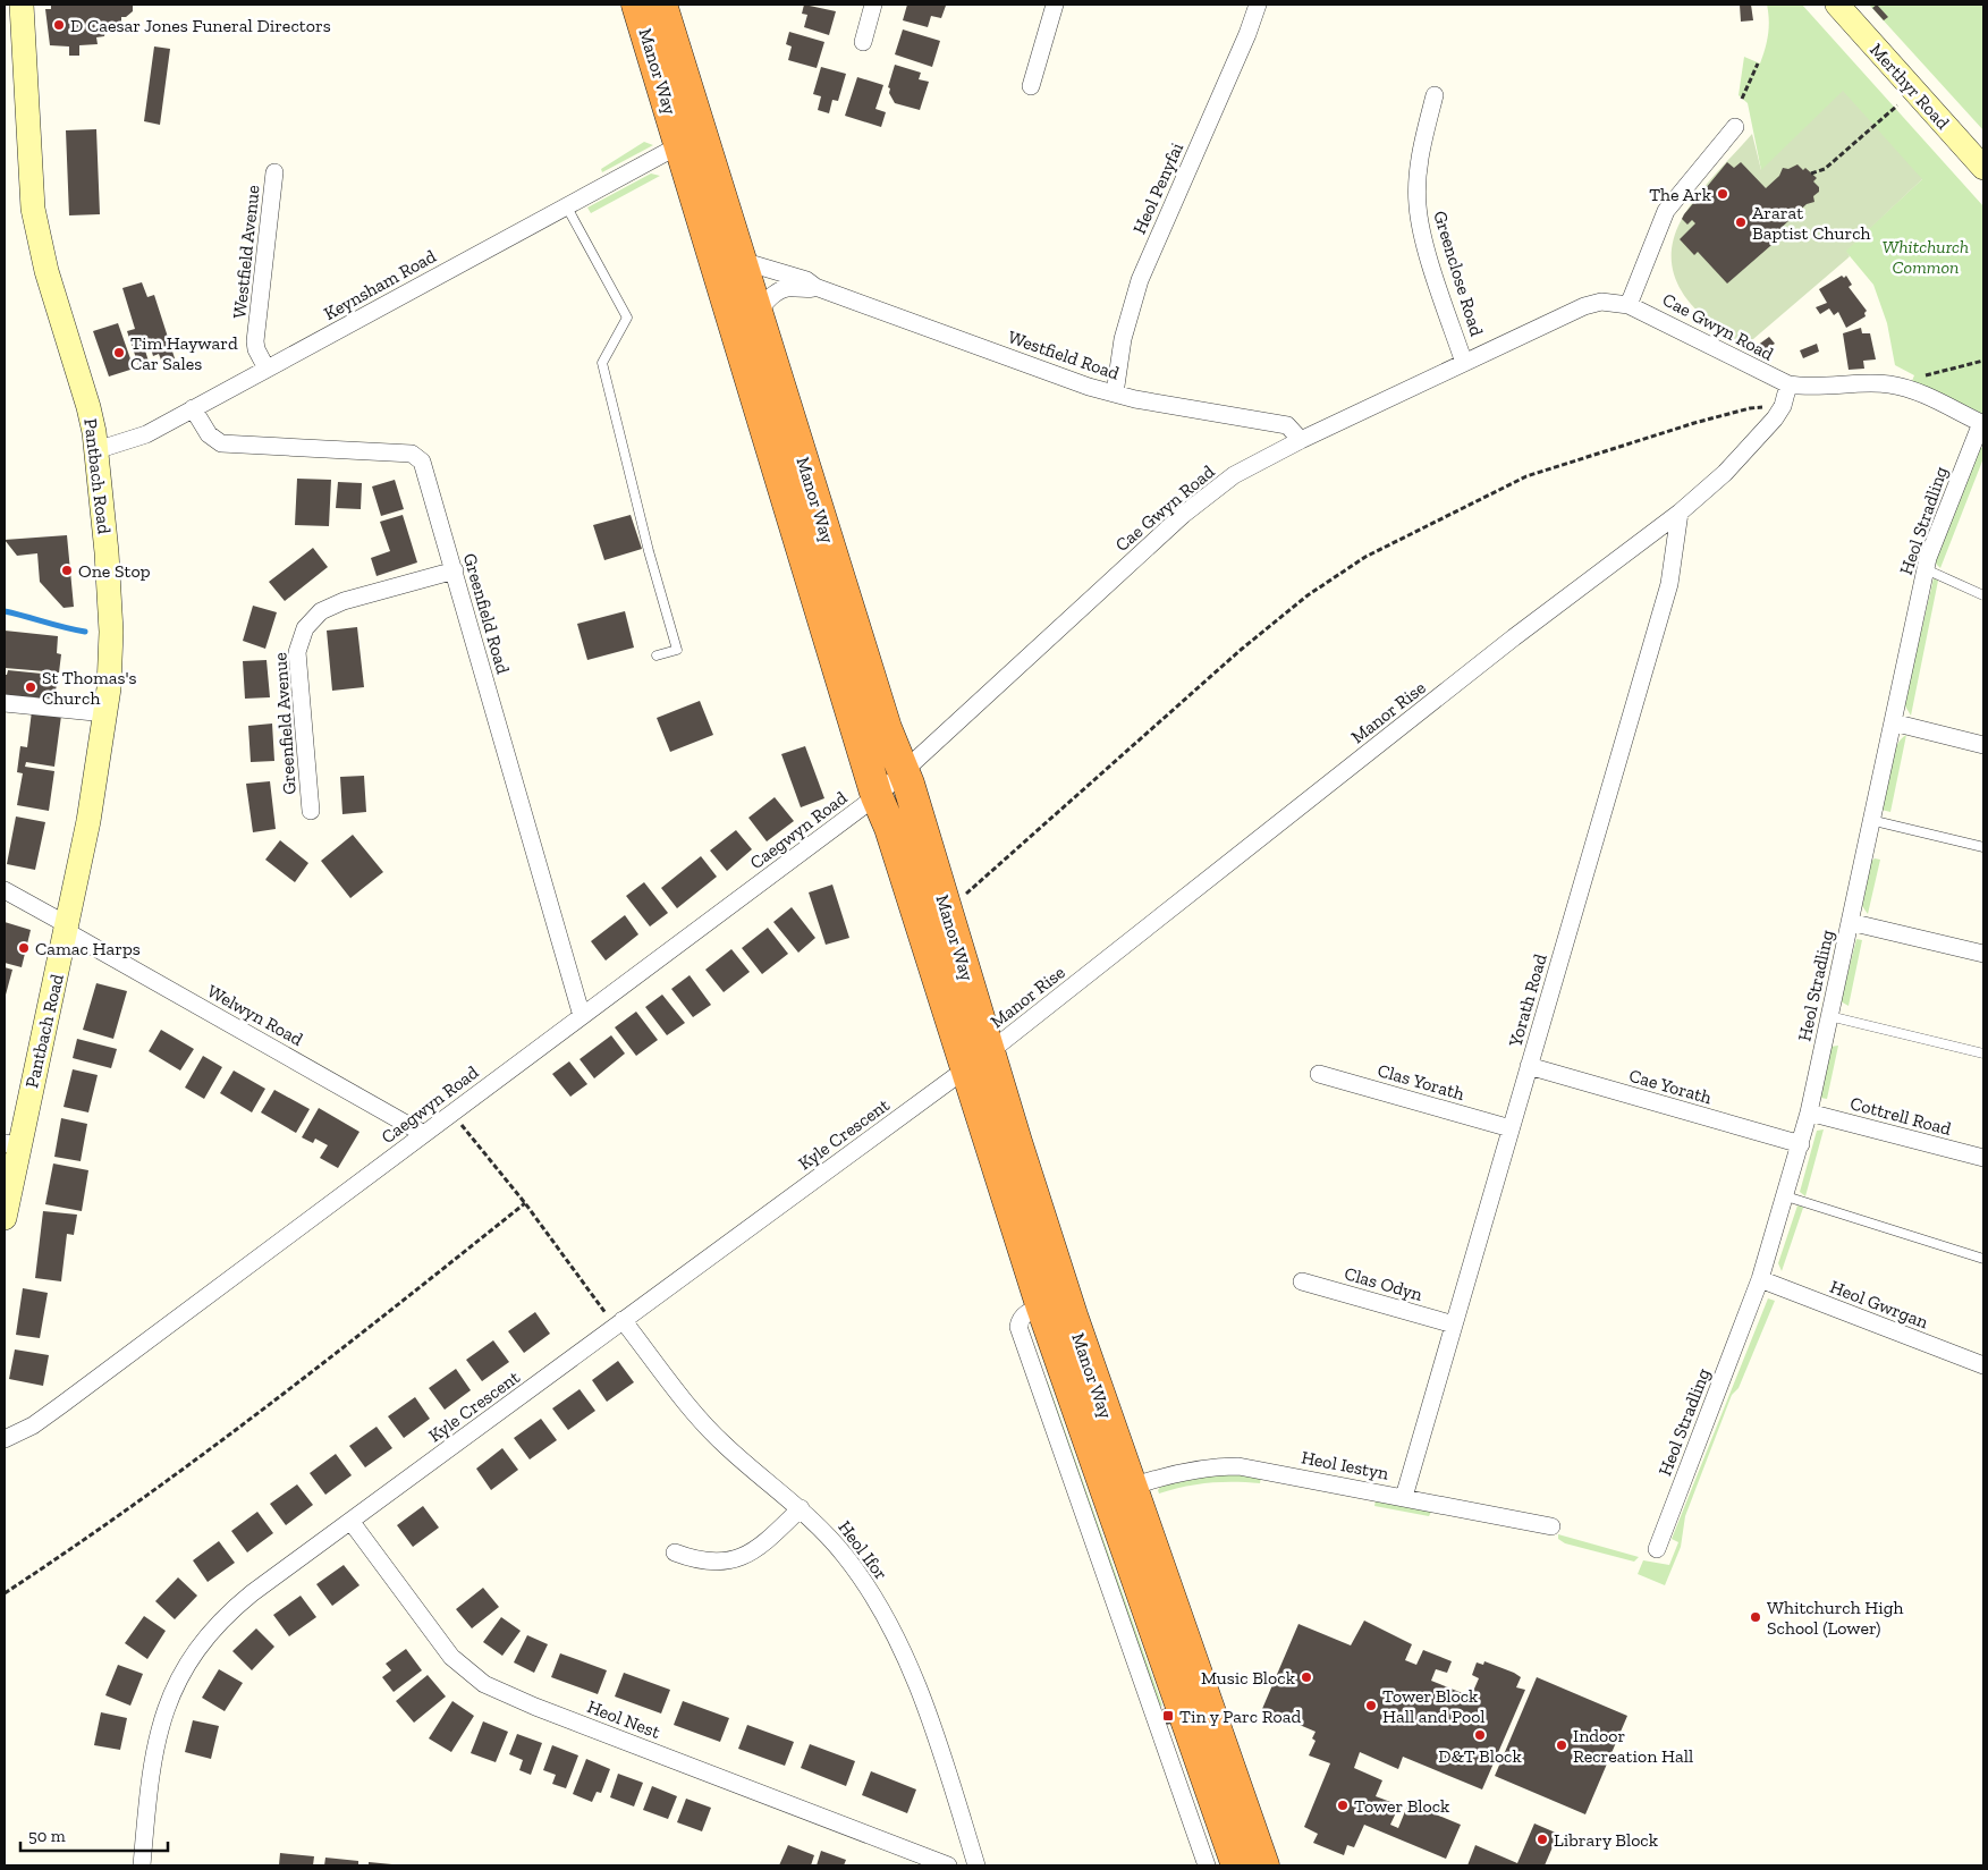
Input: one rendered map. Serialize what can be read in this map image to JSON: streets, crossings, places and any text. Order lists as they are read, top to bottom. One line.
{"streets":{"highway":["Manor Way"],"street":["Merthyr Road","Heol Penyfai","Westfield Avenue","Greenclose Road","Keynsham Road","Cae Gwyn Road","Westfield Road","Pantbach Road","Heol Stradling","Greenfield Road","Manor Rise","Greenfield Avenue","Caegwyn Road","Yorath Road","Welwyn Road","Clas Yorath","Cae Yorath","Cottrell Road","Kyle Crescent","Clas Odyn","Heol Gwrgan","Heol Iestyn","Heol Ifor","Heol Nest"]},"crossings":[["Manor Way","Keynsham Road"],["Manor Way","Cae Gwyn Road"],["Manor Way","Westfield Road"],["Manor Way","Manor Rise"],["Manor Way","Caegwyn Road"],["Manor Way","Kyle Crescent"],["Manor Way","Heol Iestyn"],["Heol Penyfai","Westfield Road"],["Westfield Avenue","Keynsham Road"],["Greenclose Road","Cae Gwyn Road"],["Keynsham Road","Pantbach Road"],["Keynsham Road","Greenfield Road"],["Cae Gwyn Road","Westfield Road"],["Cae Gwyn Road","Manor Rise"],["Cae Gwyn Road","Caegwyn Road"],["Pantbach Road","Welwyn Road"],["Heol Stradling","Cae Yorath"],["Heol Stradling","Cottrell Road"],["Heol Stradling","Heol Gwrgan"],["Greenfield Road","Greenfield Avenue"],["Greenfield Road","Caegwyn Road"],["Manor Rise","Yorath Road"],["Manor Rise","Kyle Crescent"],["Caegwyn Road","Welwyn Road"],["Yorath Road","Clas Yorath"],["Yorath Road","Cae Yorath"],["Yorath Road","Clas Odyn"],["Yorath Road","Heol Iestyn"],["Kyle Crescent","Heol Ifor"],["Kyle Crescent","Heol Nest"]],"parks":["Whitchurch Common"],"places":{"other":["D Caesar Jones Funeral Directors","The Ark","Ararat Baptist Church","Tim Hayward Car Sales","One Stop","St Thomas's Church","Camac Harps","Whitchurch High School (Lower)","Music Block","Tower Block Hall and Pool","D&T Block","Indoor Recreation Hall","Tower Block","Library Block"],"transit":["Tin y Parc Road"]},"scale_bar":"50 m"}
